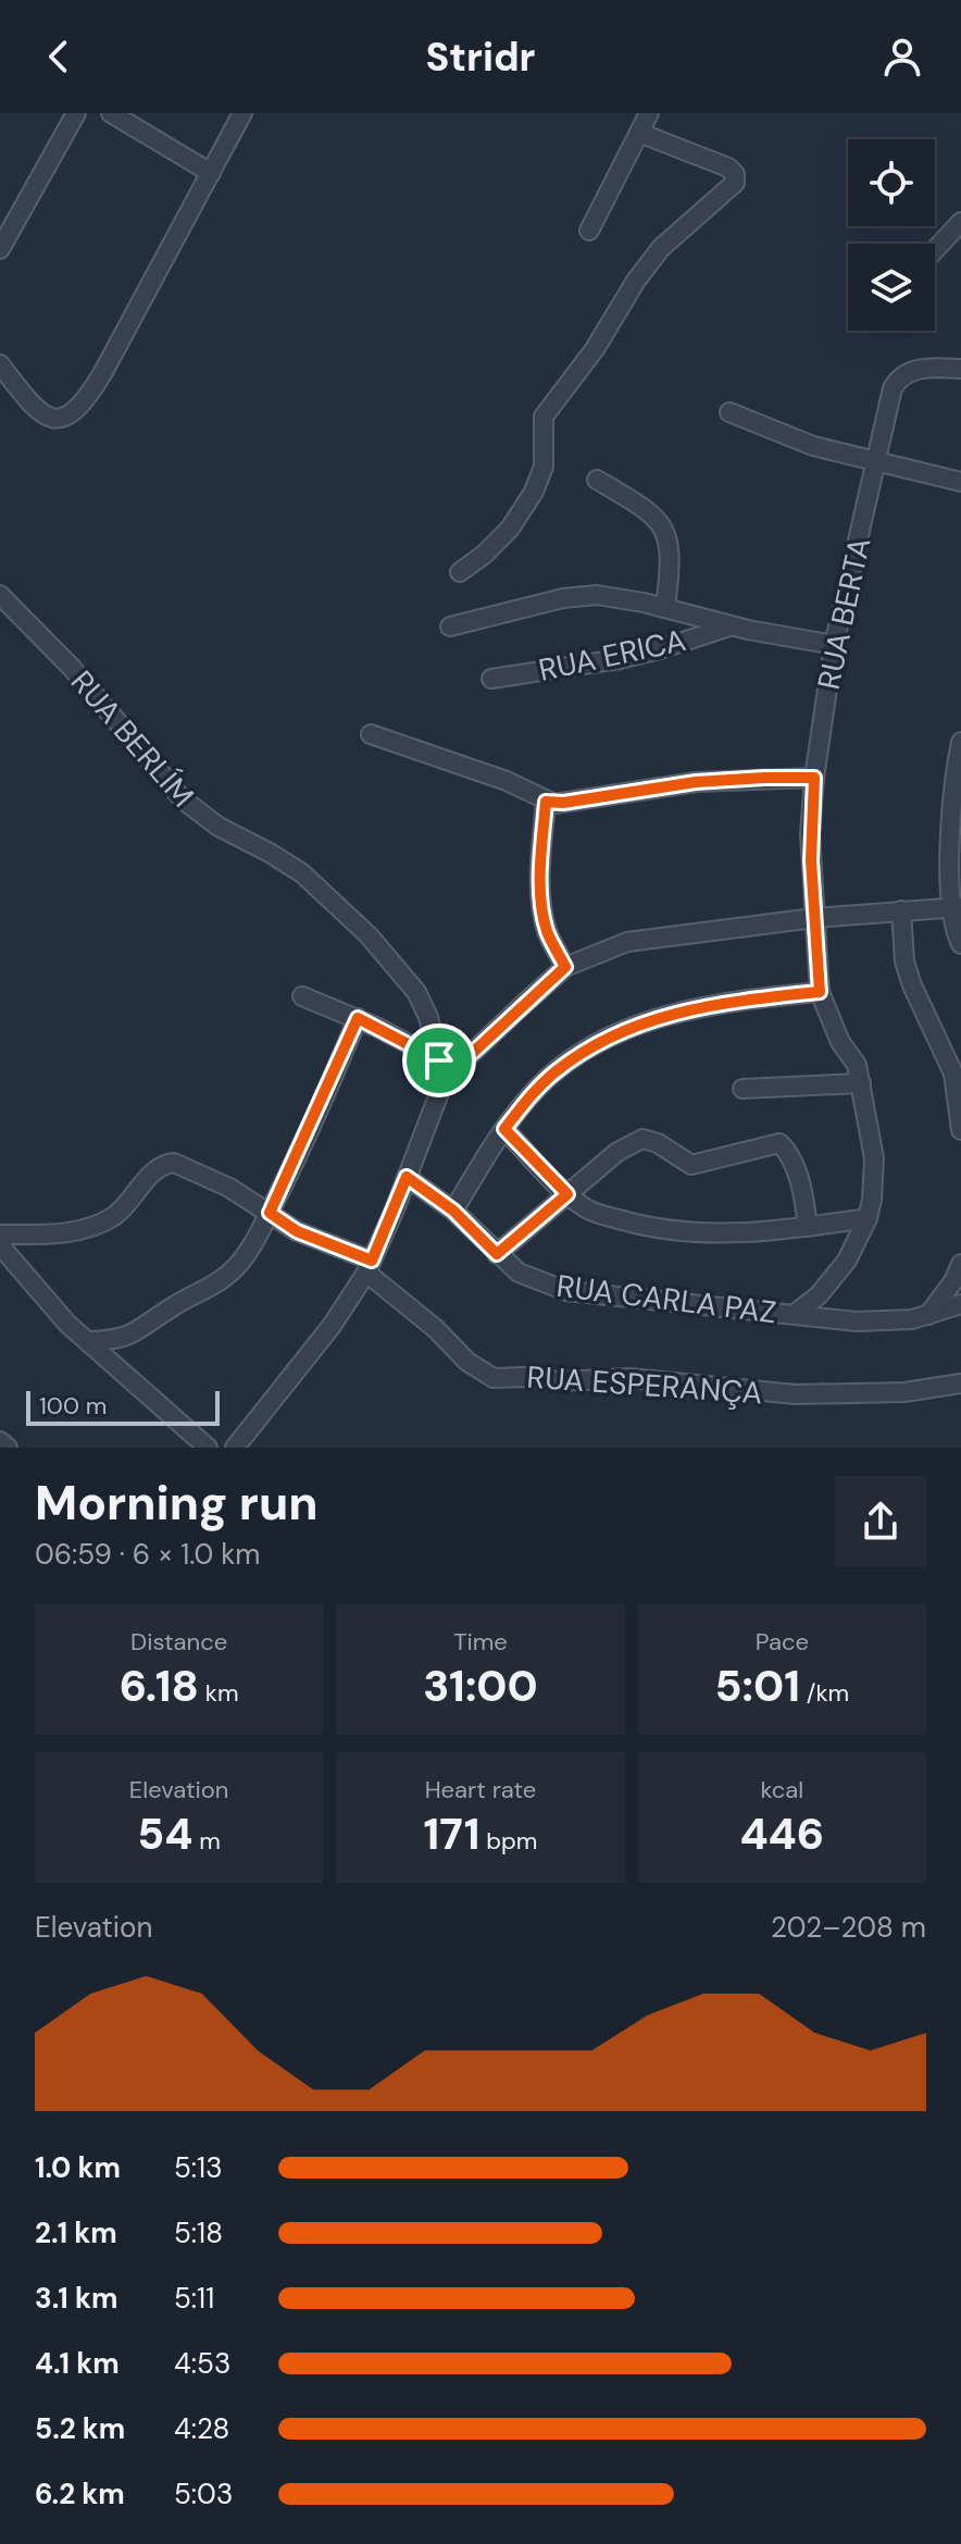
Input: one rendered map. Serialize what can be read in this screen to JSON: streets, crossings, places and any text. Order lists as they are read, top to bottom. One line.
{"streets":{"street":["RUA BERTA","RUA ERICA","RUA BERLÍM","RUA CARLA PAZ","RUA ESPERANÇA"]},"crossings":[["RUA BERTA","RUA CARLA PAZ"]],"scale_bar":"100 m","page":{"header":"Stridr","scale":"100 m","heading":["Morning run","06:59 · 6 × 1.0 km"],"stats":[["Distance","6.18 km"],["Time","31:00"],["Pace","5:01 /km"],["Elevation","54 m"],["Heart rate","171 bpm"],["kcal","446"]],"chart":["Elevation","202–208 m"],"list":[{"name":"1.0 km","note":"5:13"},{"name":"2.1 km","note":"5:18"},{"name":"3.1 km","note":"5:11"},{"name":"4.1 km","note":"4:53"},{"name":"5.2 km","note":"4:28"},{"name":"6.2 km","note":"5:03"}]}}
